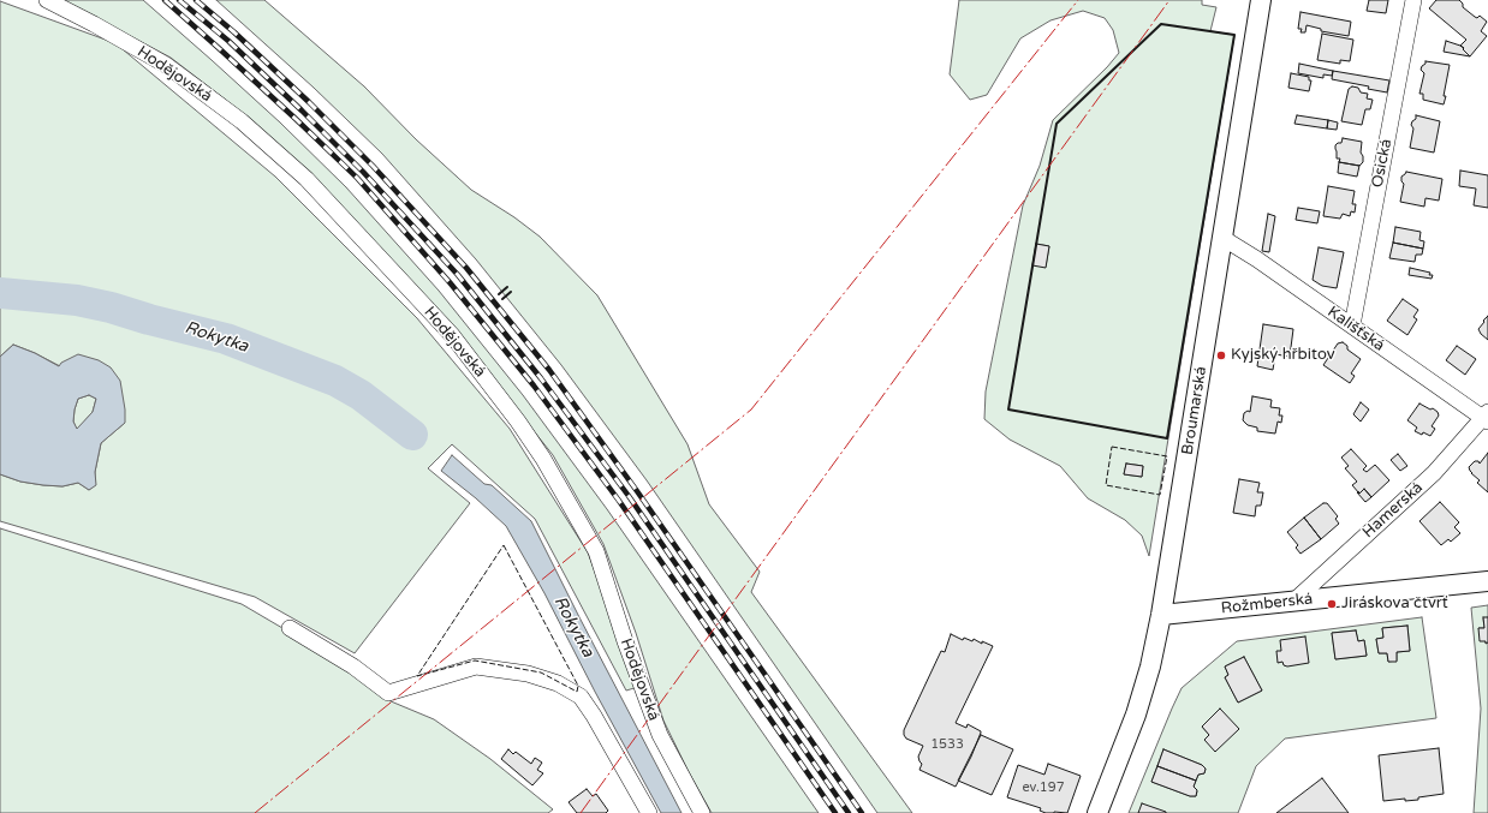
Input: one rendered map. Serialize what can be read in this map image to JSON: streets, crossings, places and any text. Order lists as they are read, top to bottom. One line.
{"streets":{"street":["Hodějovská","Osická","Kališťská","Broumarská","Hamerská","Rožmberská"]},"crossings":[["Osická","Kališťská"],["Kališťská","Broumarská"],["Kališťská","Hamerská"],["Broumarská","Rožmberská"],["Hamerská","Rožmberská"]],"water":["Rokytka"],"places":["Kyjský hřbitov","Jiráskova čtvrť"],"house_numbers":["1533","ev.197"]}
